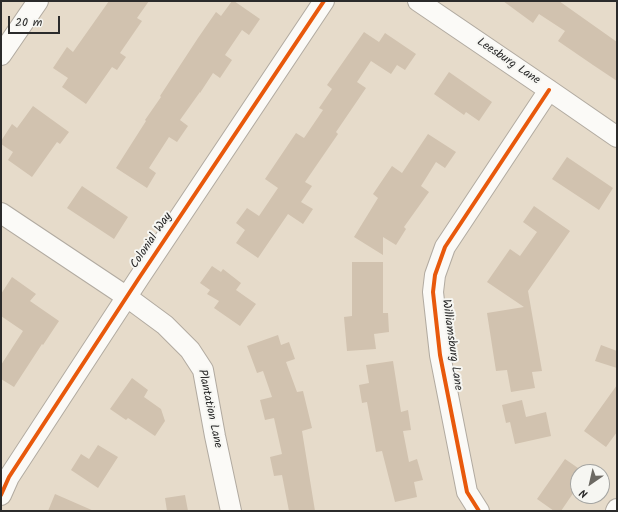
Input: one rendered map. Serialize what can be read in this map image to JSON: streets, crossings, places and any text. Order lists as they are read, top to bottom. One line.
{"streets":{"street":["Leesburg Lane","Colonial Way","Williamsburg Lane","Plantation Lane"]},"crossings":[["Leesburg Lane","Williamsburg Lane"],["Colonial Way","Plantation Lane"]],"scale_bar":"20 m","north":"bottom left"}
